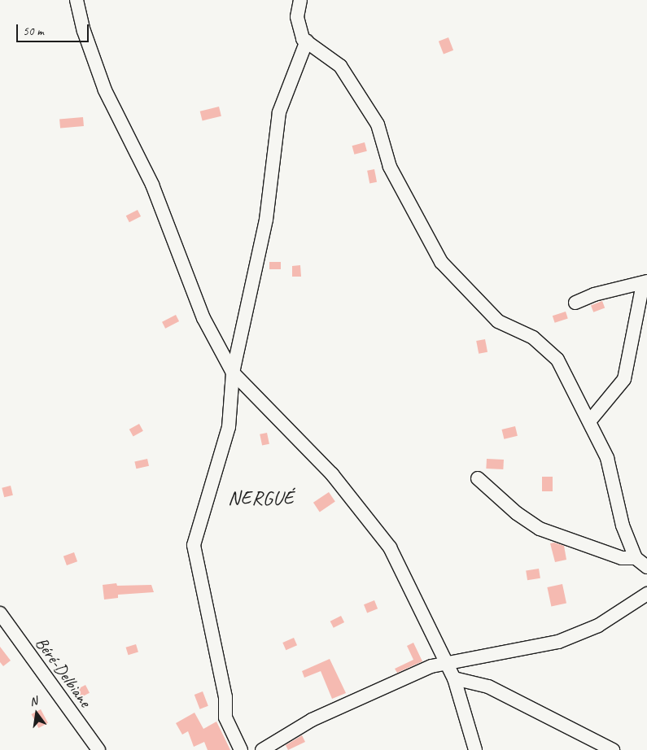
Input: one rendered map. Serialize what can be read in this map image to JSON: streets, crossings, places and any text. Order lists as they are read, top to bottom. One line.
{"streets":{"street":["Béré-Delbiane"]},"districts":["NERGUÉ"],"scale_bar":"50 m","north":"top"}
